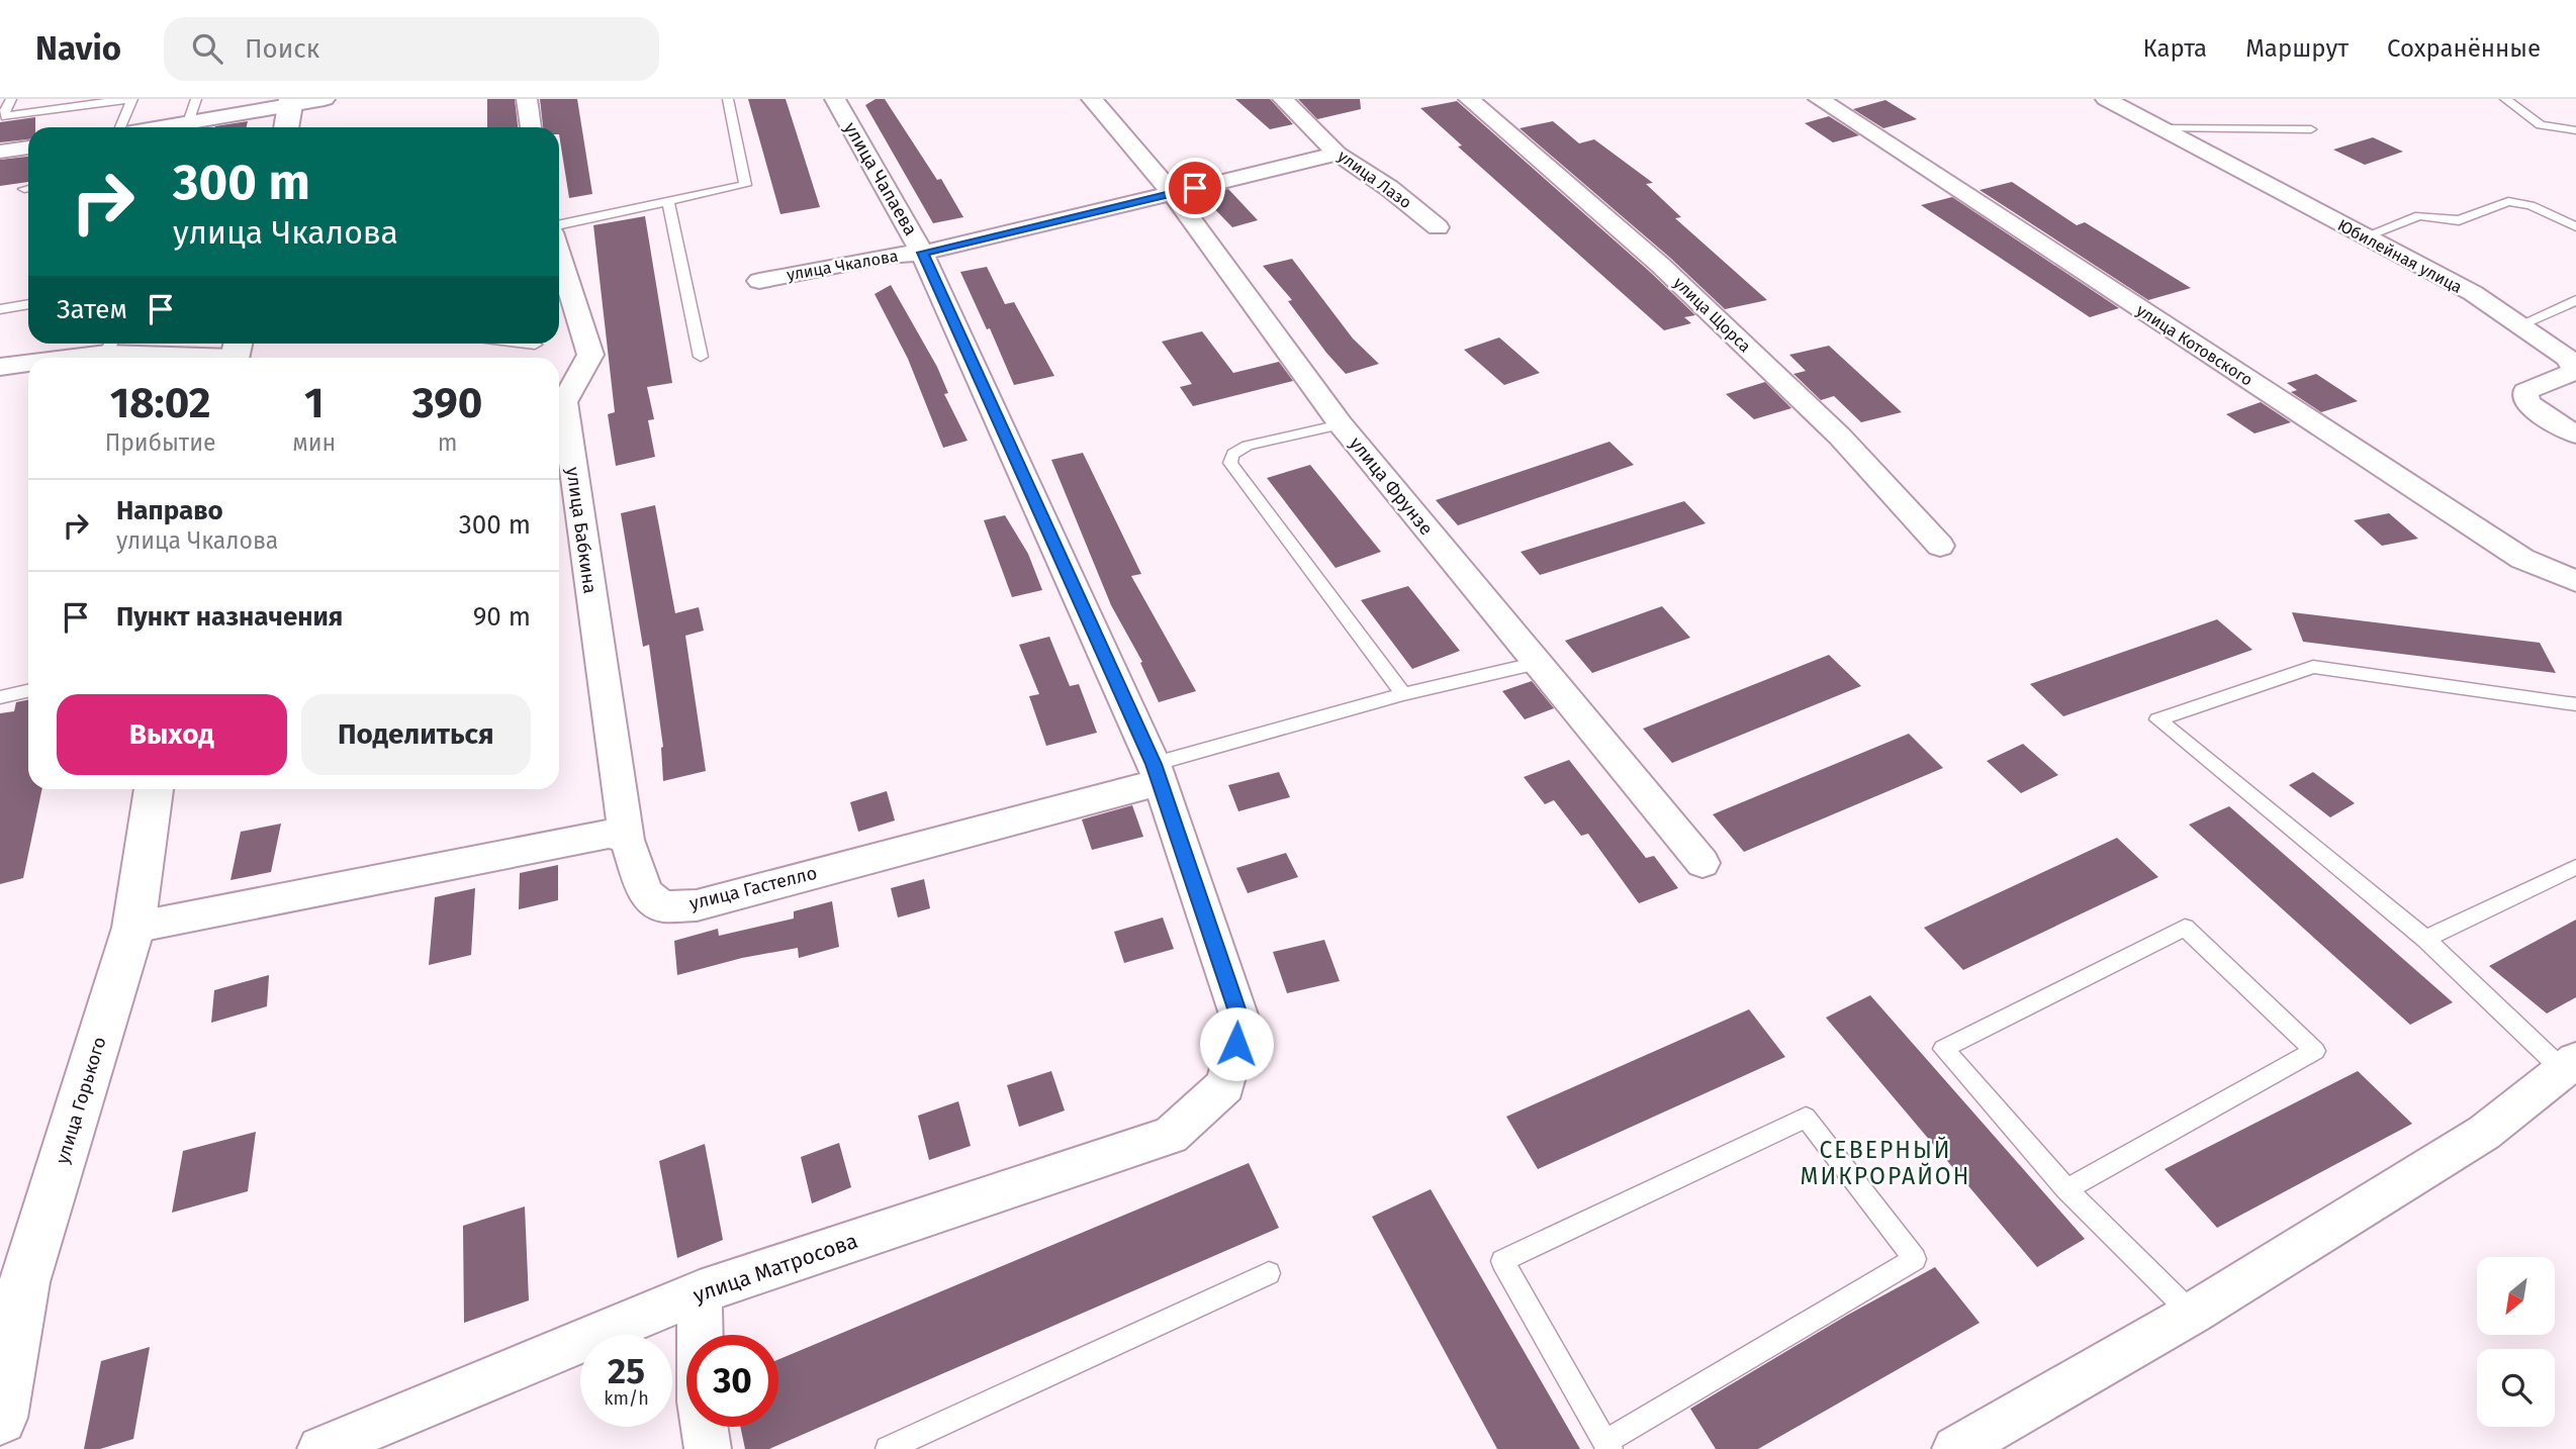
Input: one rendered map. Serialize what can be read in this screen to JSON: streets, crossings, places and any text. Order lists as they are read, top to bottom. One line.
{"streets":{"street":["улица Чапаева","улица Лазо","Юбилейная улица","улица Чкалова","улица Щорса","улица Котовского","улица Фрунзе","улица Бабкина","улица Гастелло","улица Горького","улица Матросова"]},"crossings":[["улица Чапаева","улица Чкалова"],["улица Чапаева","улица Гастелло"],["улица Чапаева","улица Матросова"],["улица Лазо","улица Чкалова"],["улица Чкалова","улица Фрунзе"],["улица Бабкина","улица Гастелло"]],"districts":["СЕВЕРНЫЙ МИКРОРАЙОН"],"north":"bottom left","page":{"header":"Navio","search":"Поиск","nav":["Карта","Маршрут","Сохранённые"],"turn":["300 m","улица Чкалова"],"then":"Затем","eta":["18:02","Прибытие","1","мин","390","m"],"list":[{"name":"Направо","note":"улица Чкалова","value":"300 m"},{"name":"Пункт назначения","value":"90 m"}],"buttons":["Выход","Поделиться"],"speed":"25 km/h","limit":"30"}}
